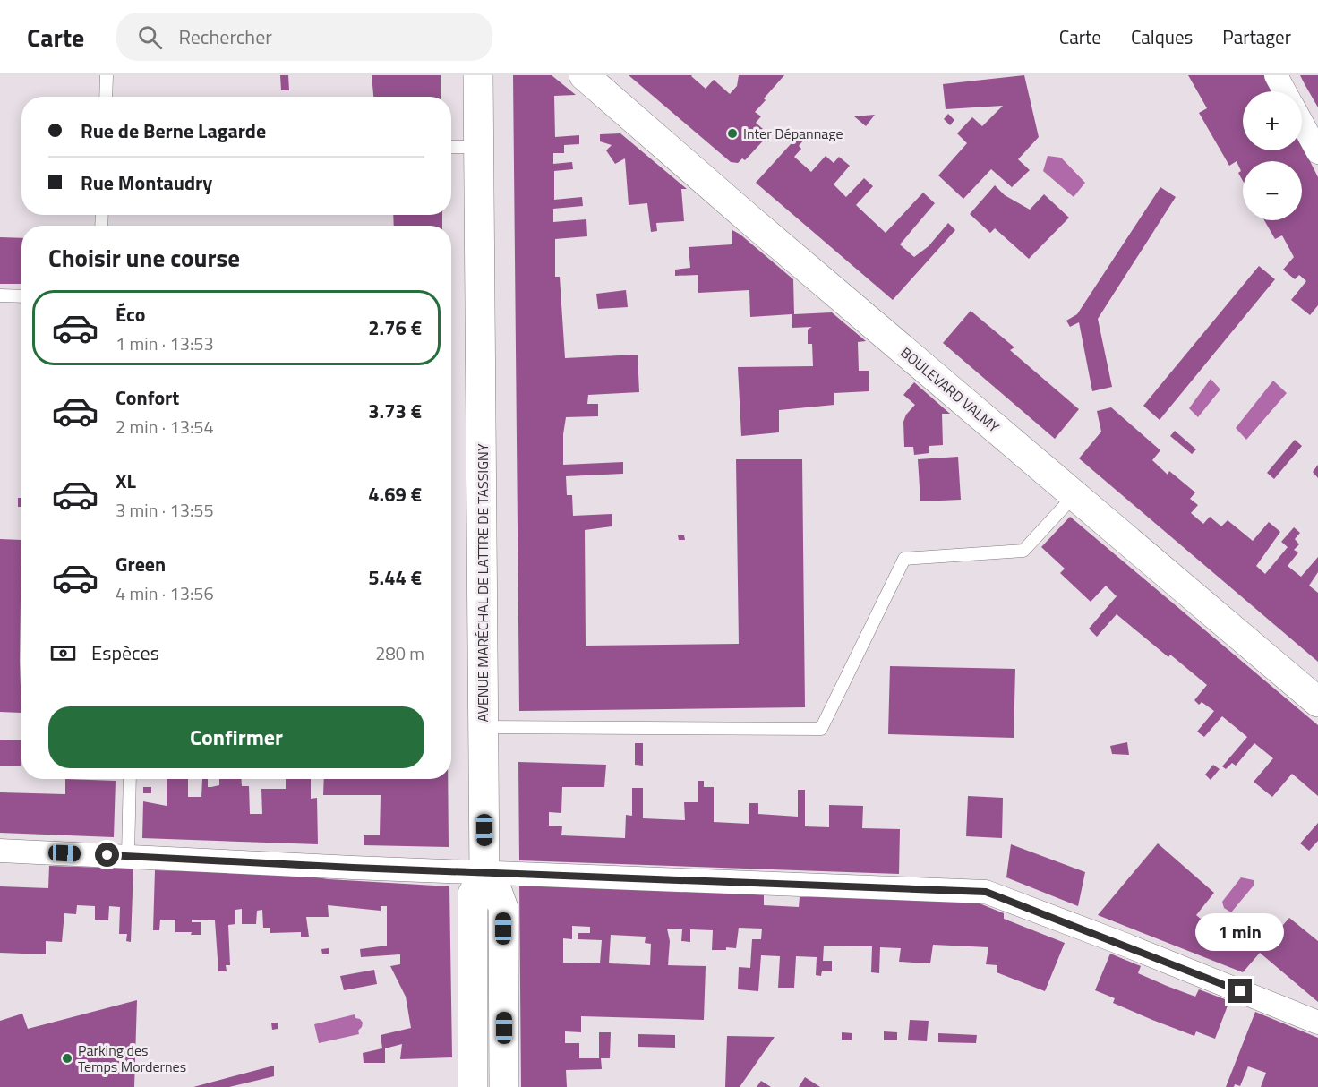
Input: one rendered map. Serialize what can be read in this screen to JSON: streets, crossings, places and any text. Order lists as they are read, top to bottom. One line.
{"streets":{"main road":["BOULEVARD VALMY","AVENUE MARÉCHAL DE LATTRE DE TASSIGNY"]},"places":["Inter Dépannage","Parking des Temps Mordernes"],"page":{"header":"Carte","search":"Rechercher","nav":["Carte","Calques","Partager"],"map_buttons":["+","−"],"banner":["Rue de Berne Lagarde","Rue Montaudry"],"heading":"Choisir une course","list":[{"name":"Éco","note":"1 min · 13:53","value":"2.76 €"},{"name":"Confort","note":"2 min · 13:54","value":"3.73 €"},{"name":"XL","note":"3 min · 13:55","value":"4.69 €"},{"name":"Green","note":"4 min · 13:56","value":"5.44 €"}],"pay":["Espèces","280 m"],"buttons":"Confirmer","bubble":"1 min"}}
